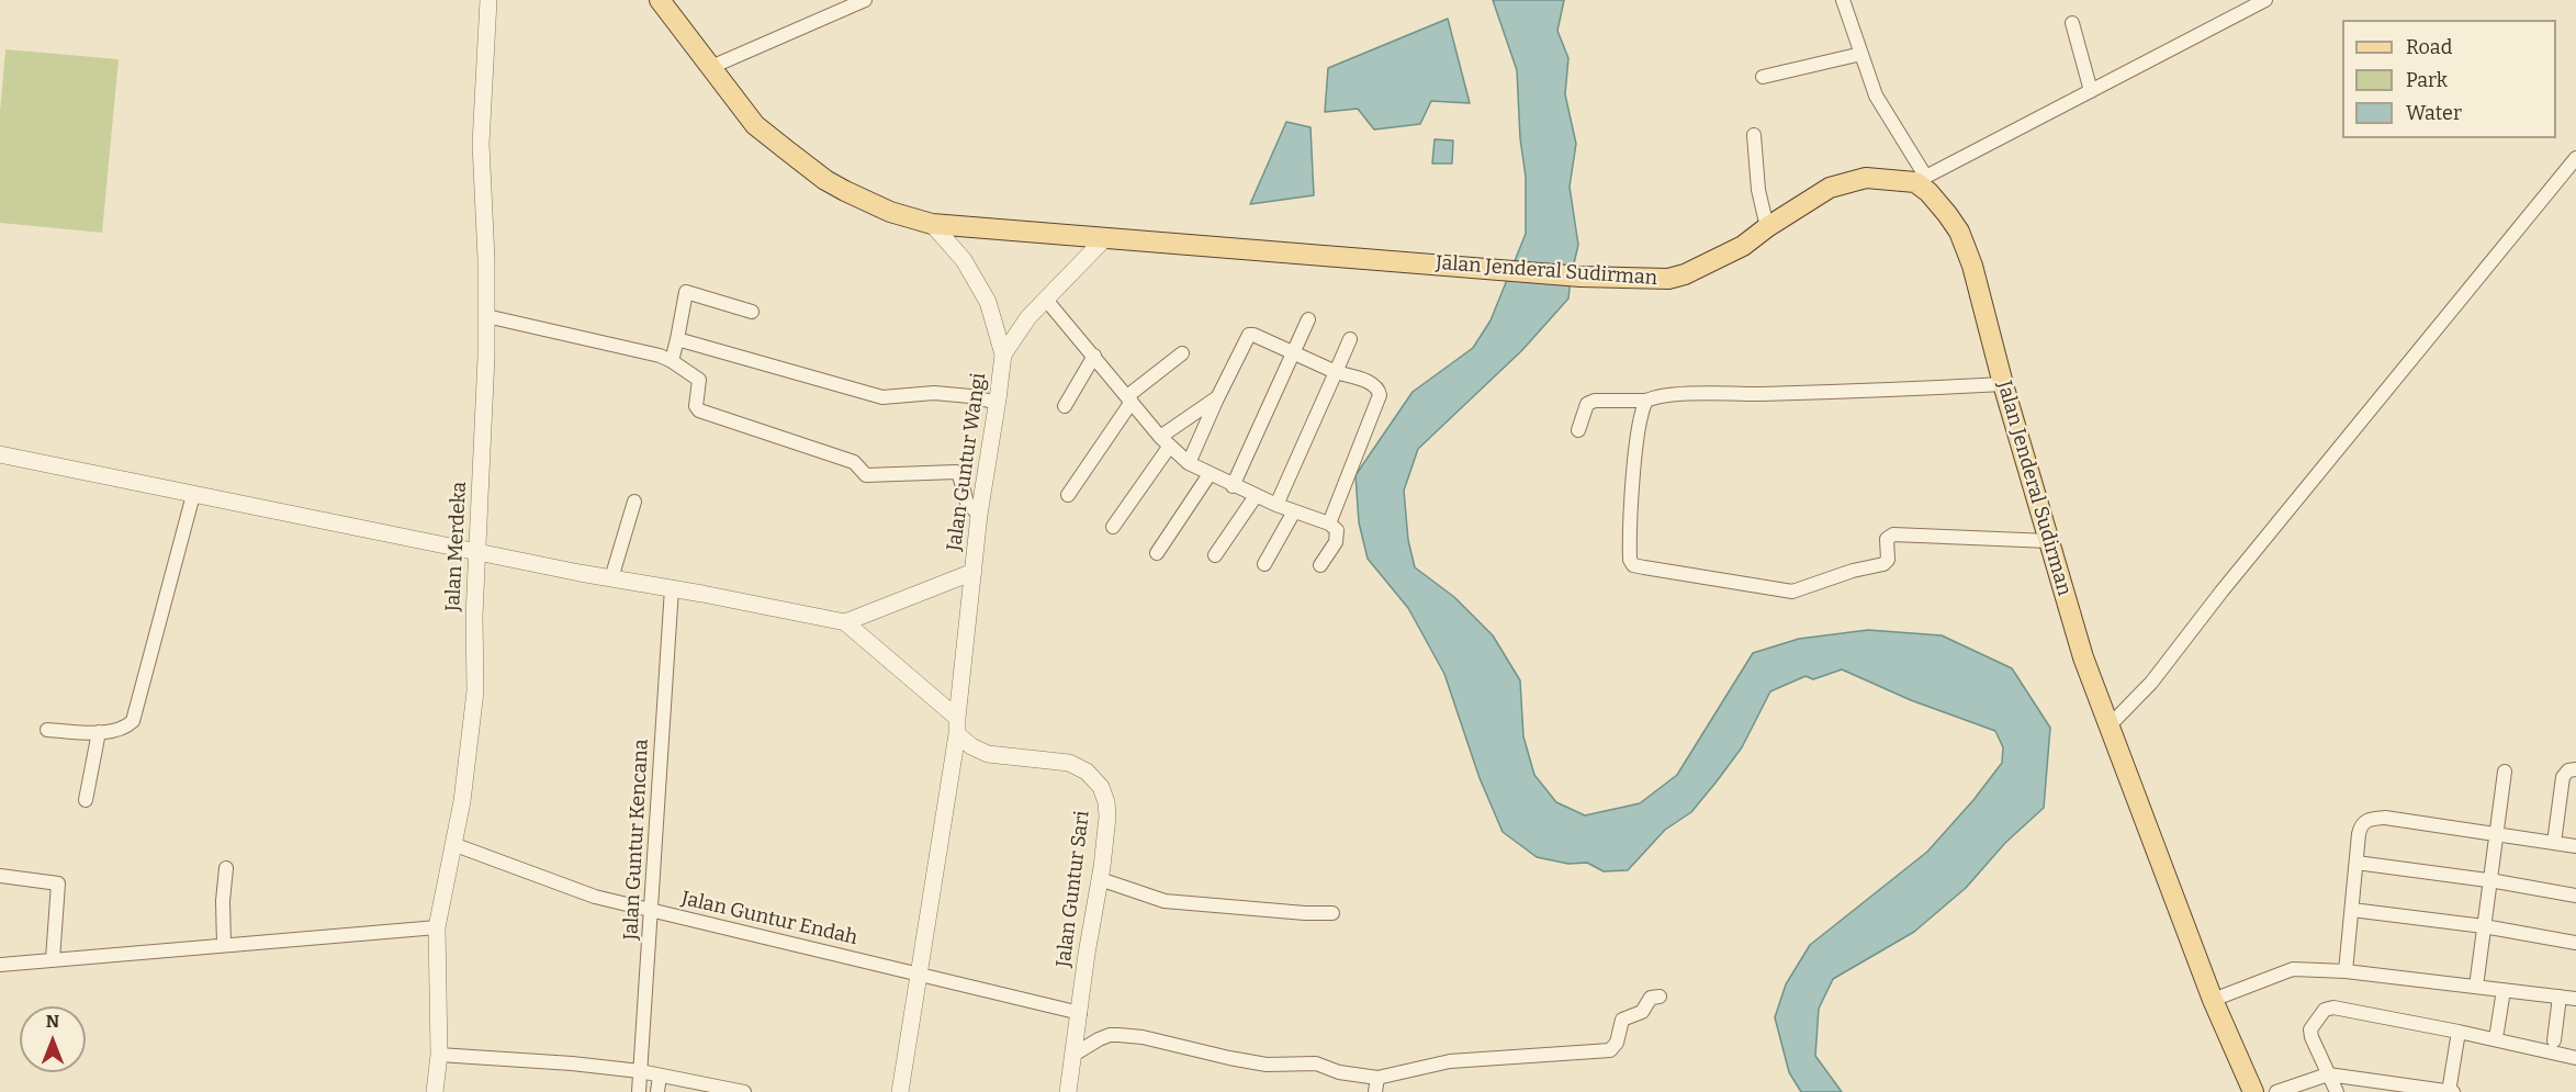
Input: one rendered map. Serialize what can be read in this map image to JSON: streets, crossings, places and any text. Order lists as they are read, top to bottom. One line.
{"streets":{"main road":["Jalan Jenderal Sudirman"],"street":["Jalan Guntur Wangi","Jalan Merdeka","Jalan Guntur Kencana","Jalan Guntur Sari","Jalan Guntur Endah"]},"crossings":[["Jalan Jenderal Sudirman","Jalan Guntur Wangi"],["Jalan Guntur Wangi","Jalan Guntur Sari"],["Jalan Merdeka","Jalan Guntur Endah"],["Jalan Guntur Kencana","Jalan Guntur Endah"],["Jalan Guntur Sari","Jalan Guntur Endah"]],"legend":["Road","Park","Water"],"north":"top"}
